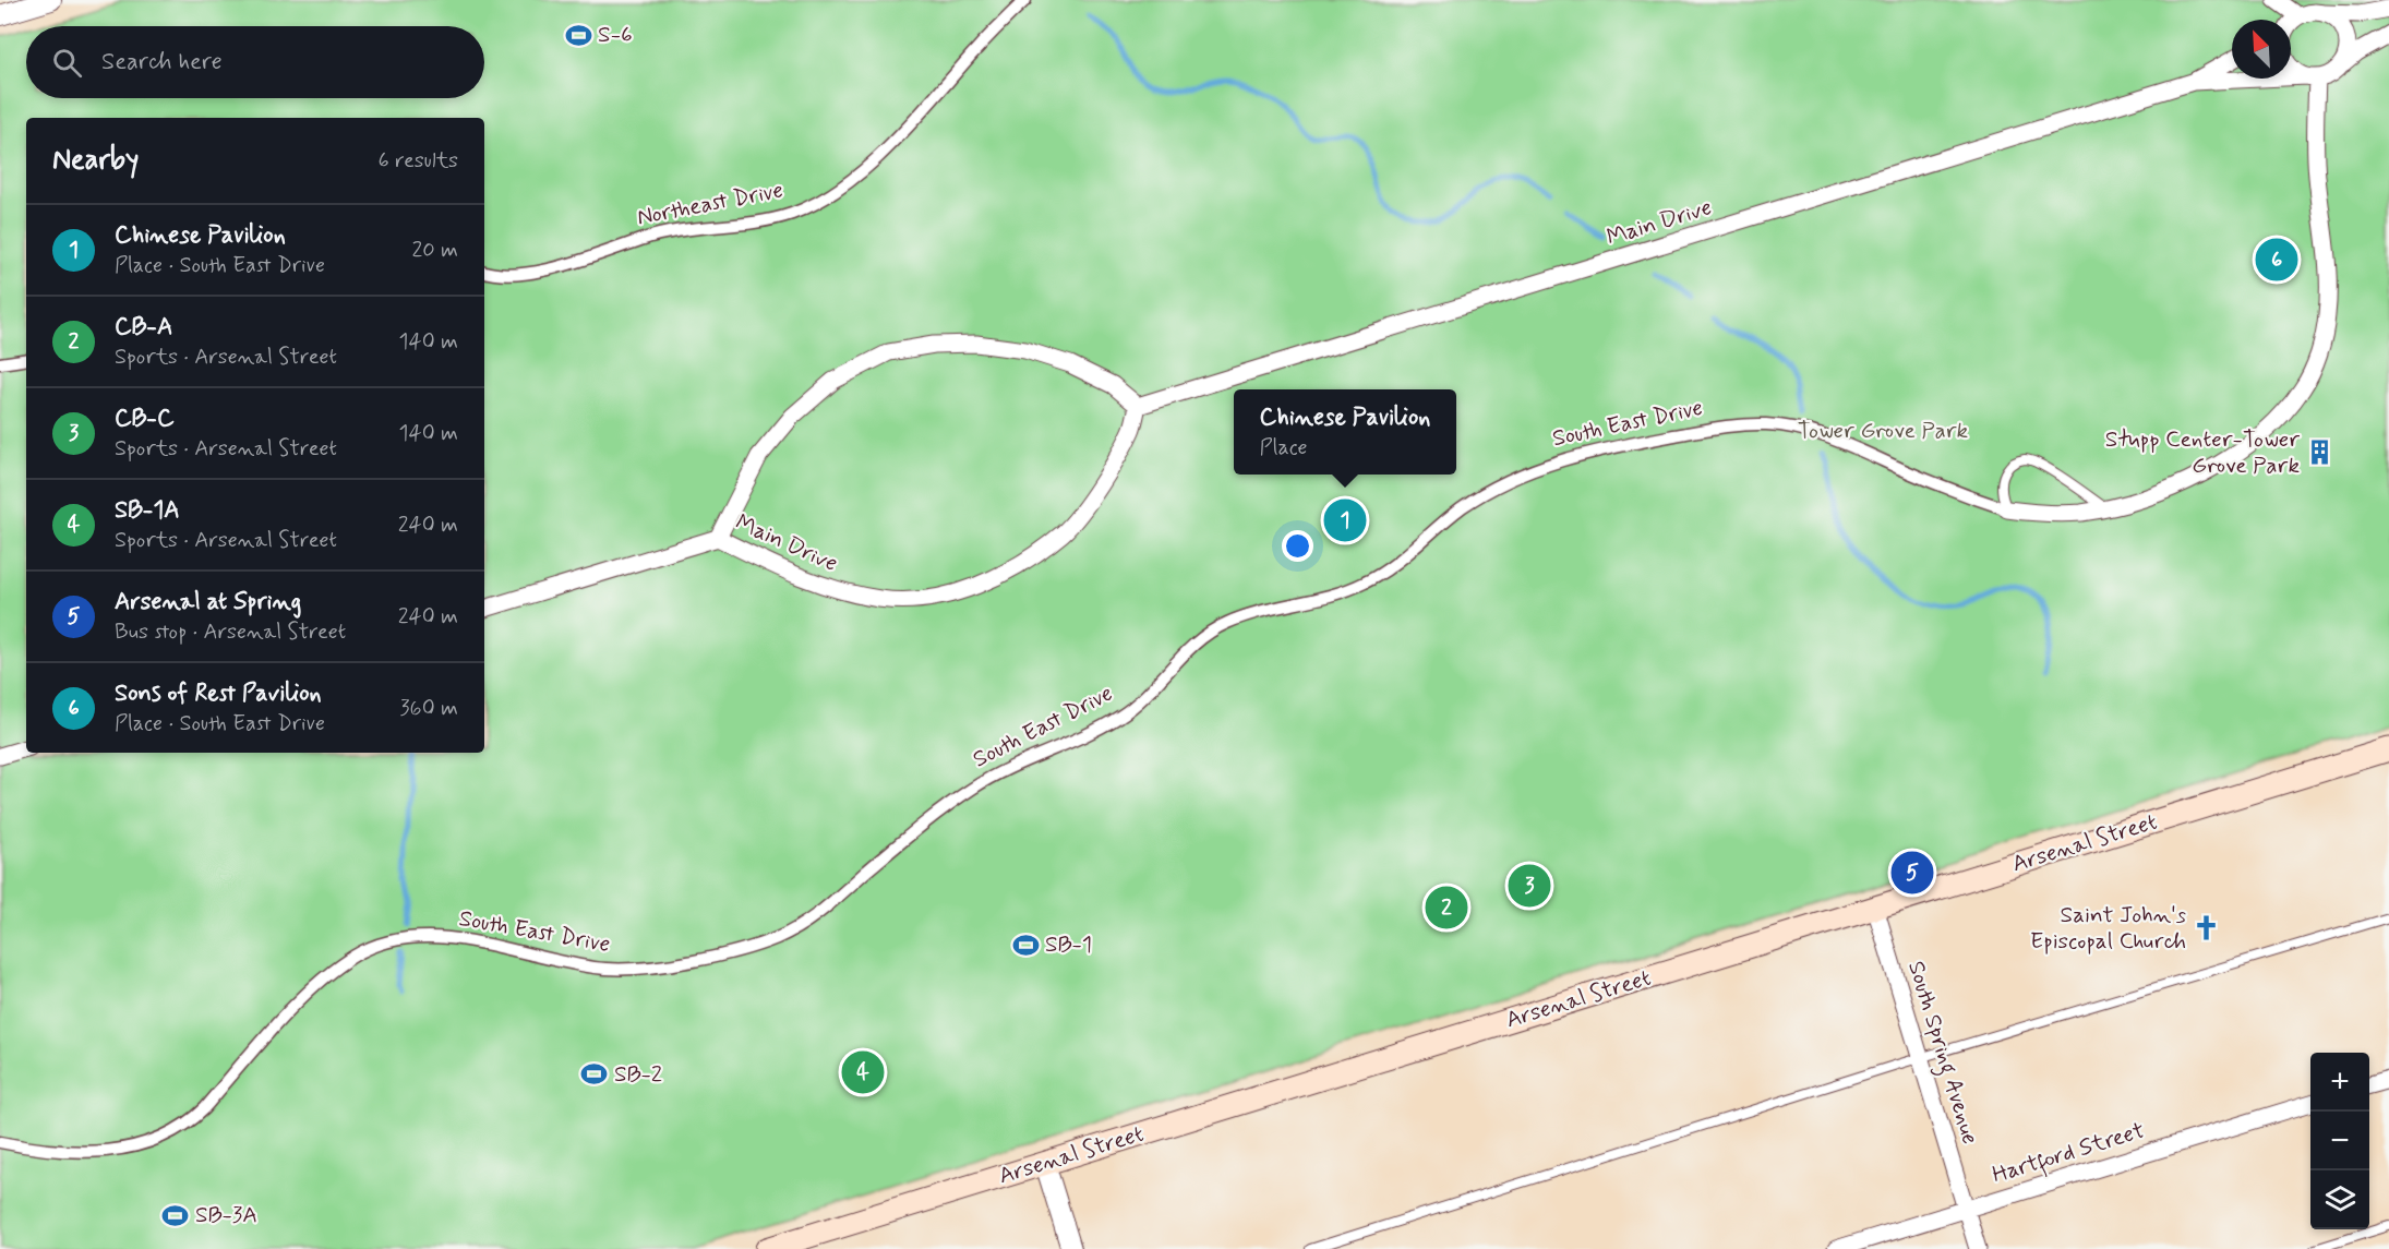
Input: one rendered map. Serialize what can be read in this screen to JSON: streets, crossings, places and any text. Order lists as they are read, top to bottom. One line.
{"streets":{"main road":["Arsenal Street"],"street":["Northeast Drive","Main Drive","South East Drive","South Spring Avenue","Hartford Street"]},"crossings":[["Main Drive","South East Drive"],["Arsenal Street","South Spring Avenue"],["South Spring Avenue","Hartford Street"]],"parks":["Tower Grove Park"],"places":{"sports":["S-6","SB-1","SB-2","SB-3A"],"building":["Stupp Center-Tower Grove Park"],"church":["Saint John's Episcopal Church"]},"north":"top left","page":{"search":"Search here","heading":["Nearby","6 results"],"list":[{"mark":"1","name":"Chinese Pavilion","note":"Place · South East Drive","value":"20 m"},{"mark":"2","name":"CB-A","note":"Sports · Arsenal Street","value":"140 m"},{"mark":"3","name":"CB-C","note":"Sports · Arsenal Street","value":"140 m"},{"mark":"4","name":"SB-1A","note":"Sports · Arsenal Street","value":"240 m"},{"mark":"5","name":"Arsenal at Spring","note":"Bus stop · Arsenal Street","value":"240 m"},{"mark":"6","name":"Sons of Rest Pavilion","note":"Place · South East Drive","value":"360 m"}],"pins":["6","1","5","3","2","4"],"popup":["Chinese Pavilion","Place"],"map_buttons":["+","−"]}}
